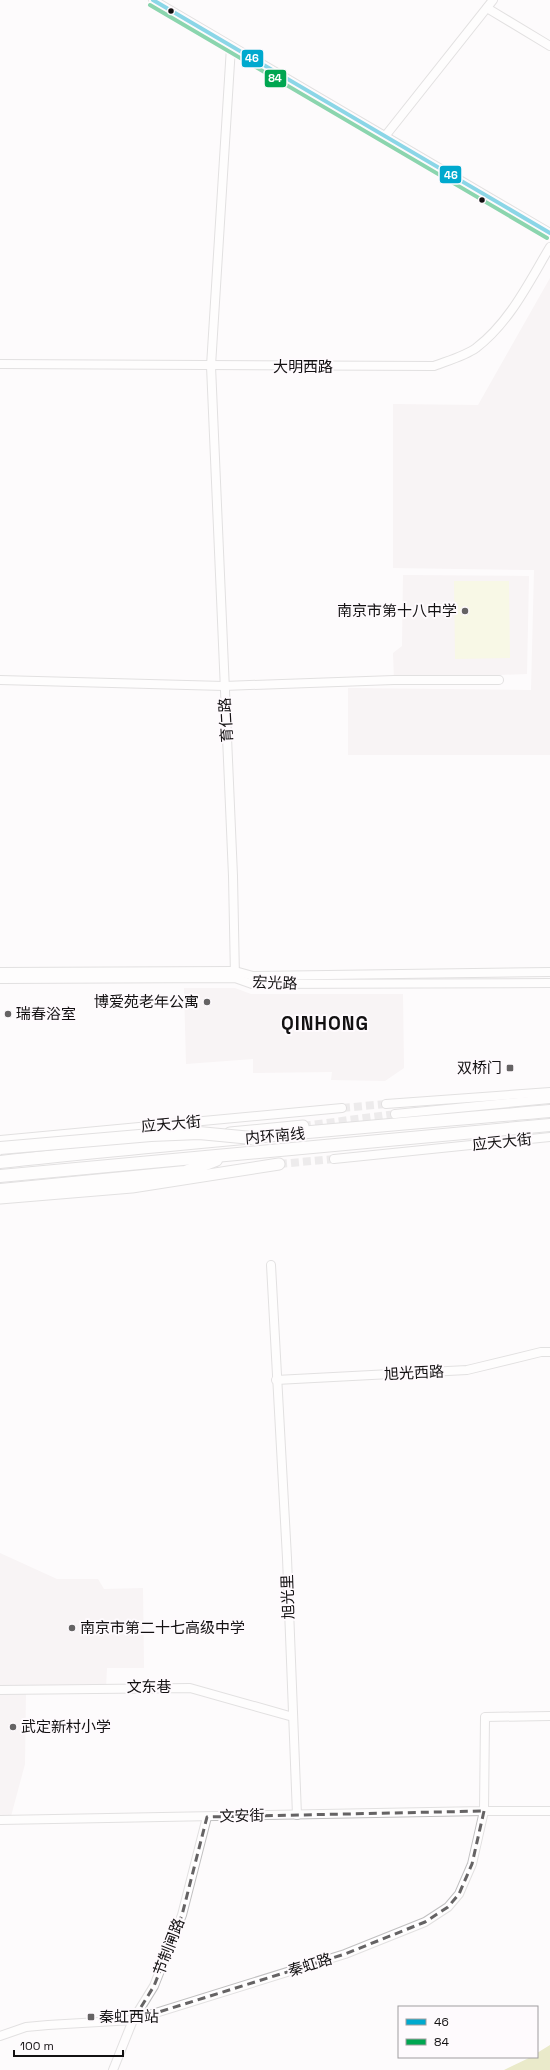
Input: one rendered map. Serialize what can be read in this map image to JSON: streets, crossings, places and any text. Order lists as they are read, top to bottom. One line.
{"streets":{"highway":["内环南线"],"main road":["应天大街"],"street":["大明西路","育仁路","宏光路","旭光西路","旭光里","文东巷","文安街","节制闸路","秦虹路"]},"crossings":[["育仁路","宏光路"],["旭光西路","旭光里"],["旭光里","文东巷"],["旭光里","文安街"],["文安街","节制闸路"],["文安街","秦虹路"],["节制闸路","秦虹路"]],"districts":["QINHONG"],"places":{"other":["南京市第十八中学","博爱苑老年公寓","瑞春浴室","南京市第二十七高级中学","武定新村小学"],"transit":["双桥门","秦虹西站"]},"lines":["transit line 46","transit line 84"],"legend":["46","84"],"scale_bar":"100 m"}
